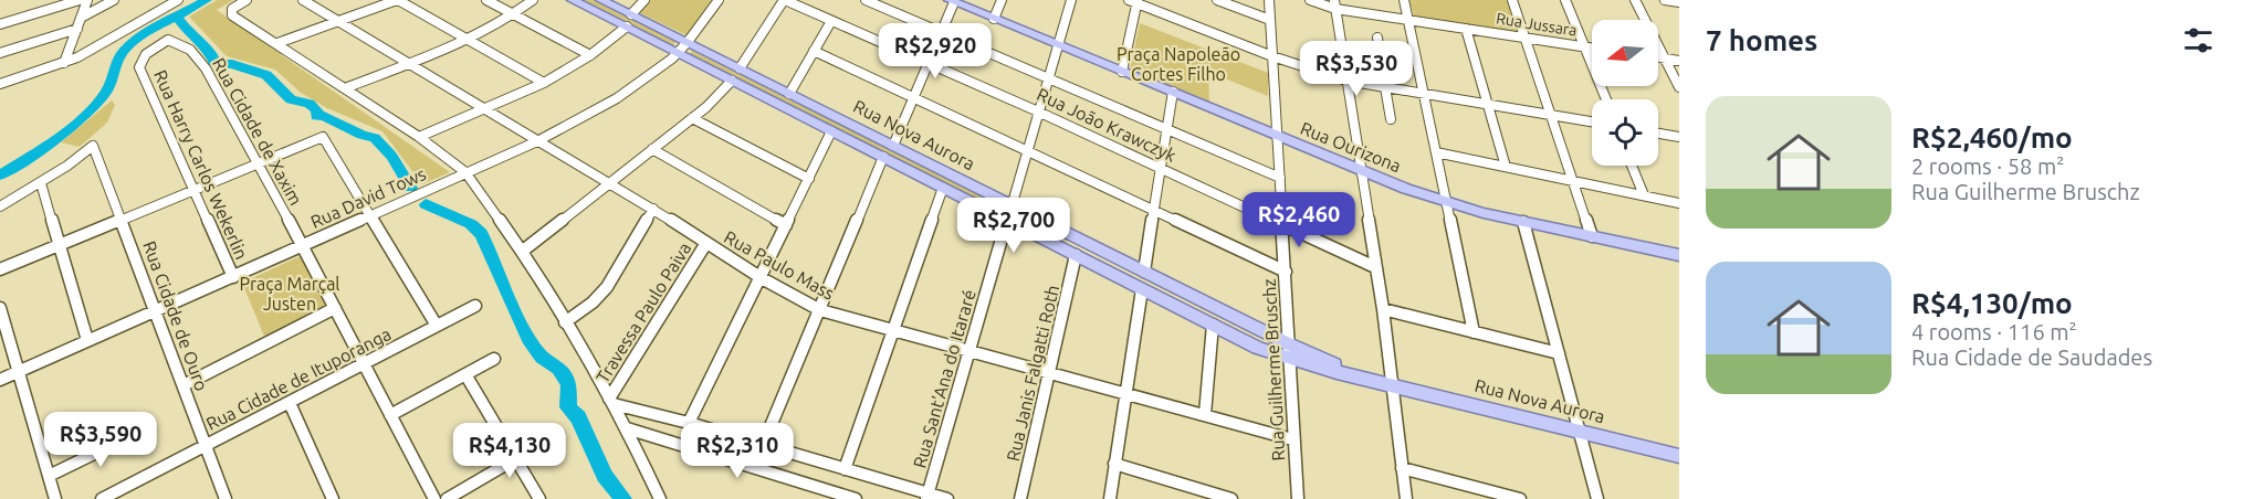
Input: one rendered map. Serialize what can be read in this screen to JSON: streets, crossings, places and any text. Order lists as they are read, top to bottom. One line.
{"streets":{"main road":["Rua Nova Aurora","Rua Ourizona"],"street":["Rua Jussara","Rua João Krawczyk","Rua Cidade de Xaxim","Rua Harry Carlos Wekerlin","Rua David Tows","Rua Paulo Mass","Travessa Paulo Paiva","Rua Cidade de Ouro","Rua Guilherme Bruschz","Rua Janis Falgatti Roth","Rua Cidade de Ituporanga","Rua Sant'Ana do Itararé"]},"crossings":[["Rua João Krawczyk","Rua Guilherme Bruschz"],["Rua João Krawczyk","Rua Sant'Ana do Itararé"],["Rua Cidade de Xaxim","Rua Harry Carlos Wekerlin"],["Rua Cidade de Xaxim","Rua David Tows"],["Rua Cidade de Xaxim","Rua Cidade de Ituporanga"],["Rua Nova Aurora","Rua David Tows"],["Rua Nova Aurora","Rua Guilherme Bruschz"],["Rua Nova Aurora","Rua Janis Falgatti Roth"],["Rua Nova Aurora","Rua Sant'Ana do Itararé"],["Rua Ourizona","Rua Guilherme Bruschz"],["Rua Ourizona","Rua Sant'Ana do Itararé"],["Rua Harry Carlos Wekerlin","Rua David Tows"],["Rua David Tows","Rua Paulo Mass"],["Rua David Tows","Rua Cidade de Ouro"],["Rua Paulo Mass","Travessa Paulo Paiva"],["Rua Paulo Mass","Rua Guilherme Bruschz"],["Rua Paulo Mass","Rua Janis Falgatti Roth"],["Rua Paulo Mass","Rua Sant'Ana do Itararé"],["Rua Cidade de Ouro","Rua Cidade de Ituporanga"]],"parks":["Praça Napoleão Cortes Filho","Praça Marçal Justen"],"north":"left","page":{"heading":"7 homes","price":["R$2,920","R$3,530","R$2,460","R$2,700","R$3,590","R$4,130","R$2,310"],"list":[{"name":"R$2,460/mo","note":"2 rooms · 58 m² · Rua Guilherme Bruschz"},{"name":"R$4,130/mo","note":"4 rooms · 116 m² · Rua Cidade de Saudades"}]}}
